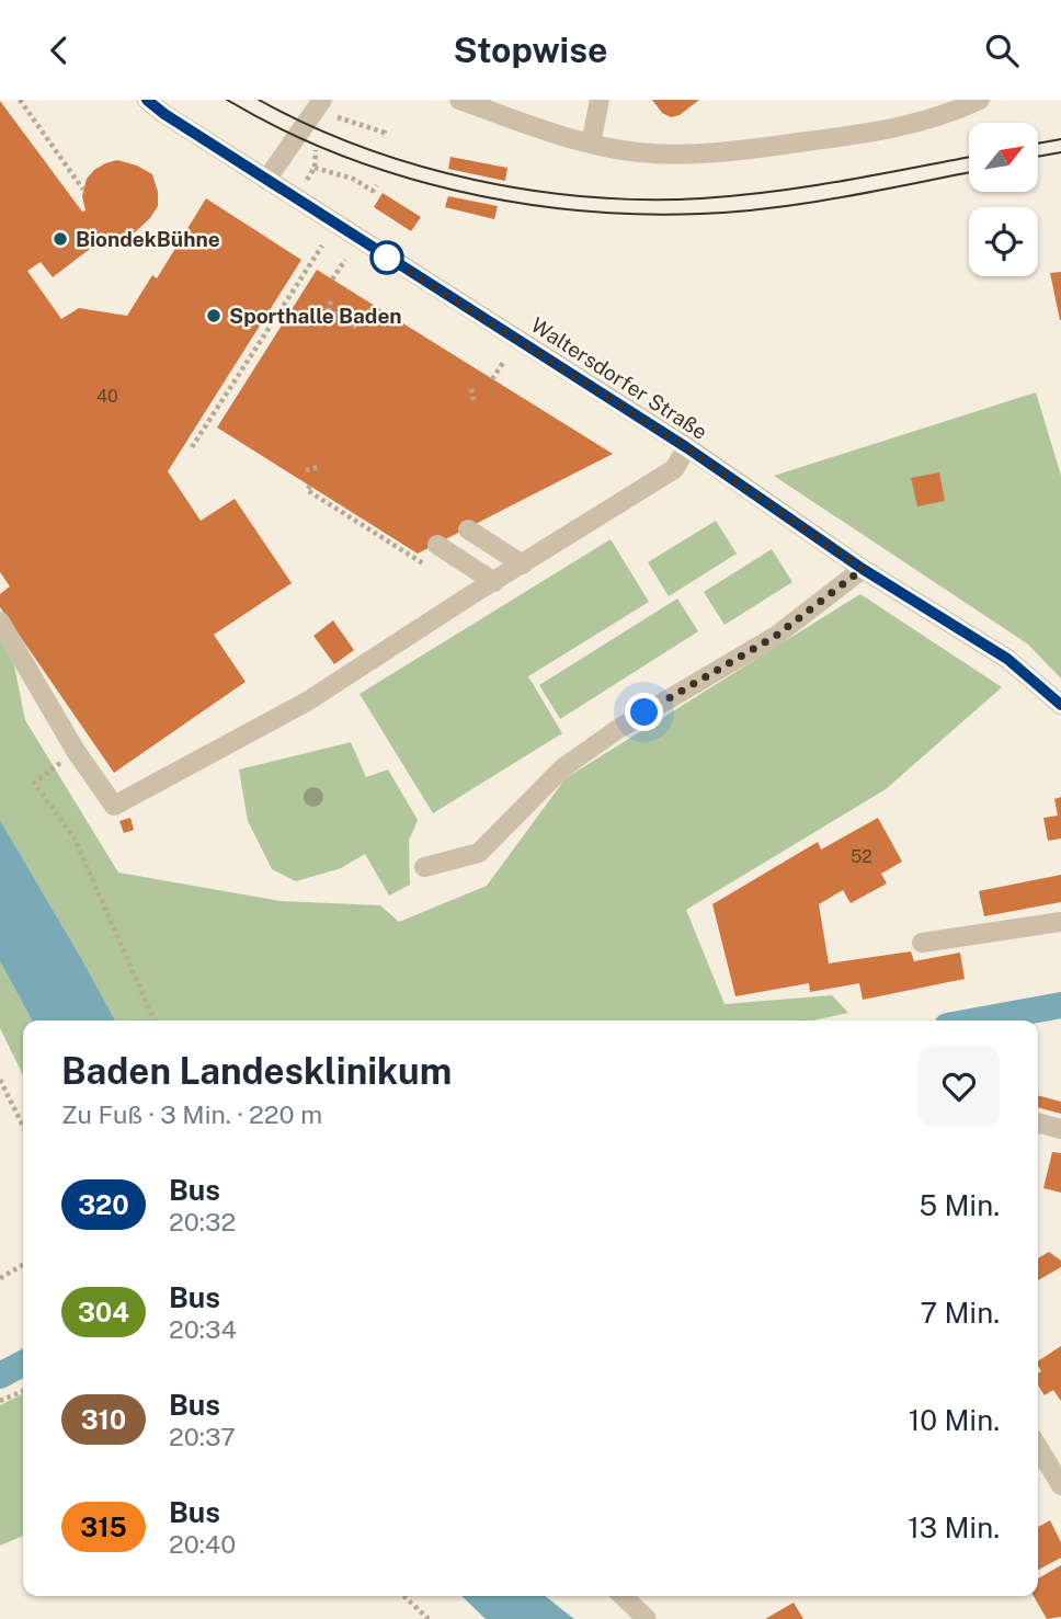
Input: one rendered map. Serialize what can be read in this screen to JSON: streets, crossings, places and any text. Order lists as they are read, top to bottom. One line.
{"streets":{"street":["Waltersdorfer Straße"]},"places":["BiondekBühne","Sporthalle Baden"],"lines":["bus line 320"],"house_numbers":["40","52"],"north":"top right","page":{"header":"Stopwise","heading":["Baden Landesklinikum","Zu Fuß · 3 Min. · 220 m"],"list":[{"mark":"320","name":"Bus","note":"20:32","value":"5 Min."},{"mark":"304","name":"Bus","note":"20:34","value":"7 Min."},{"mark":"310","name":"Bus","note":"20:37","value":"10 Min."},{"mark":"315","name":"Bus","note":"20:40","value":"13 Min."}]}}
